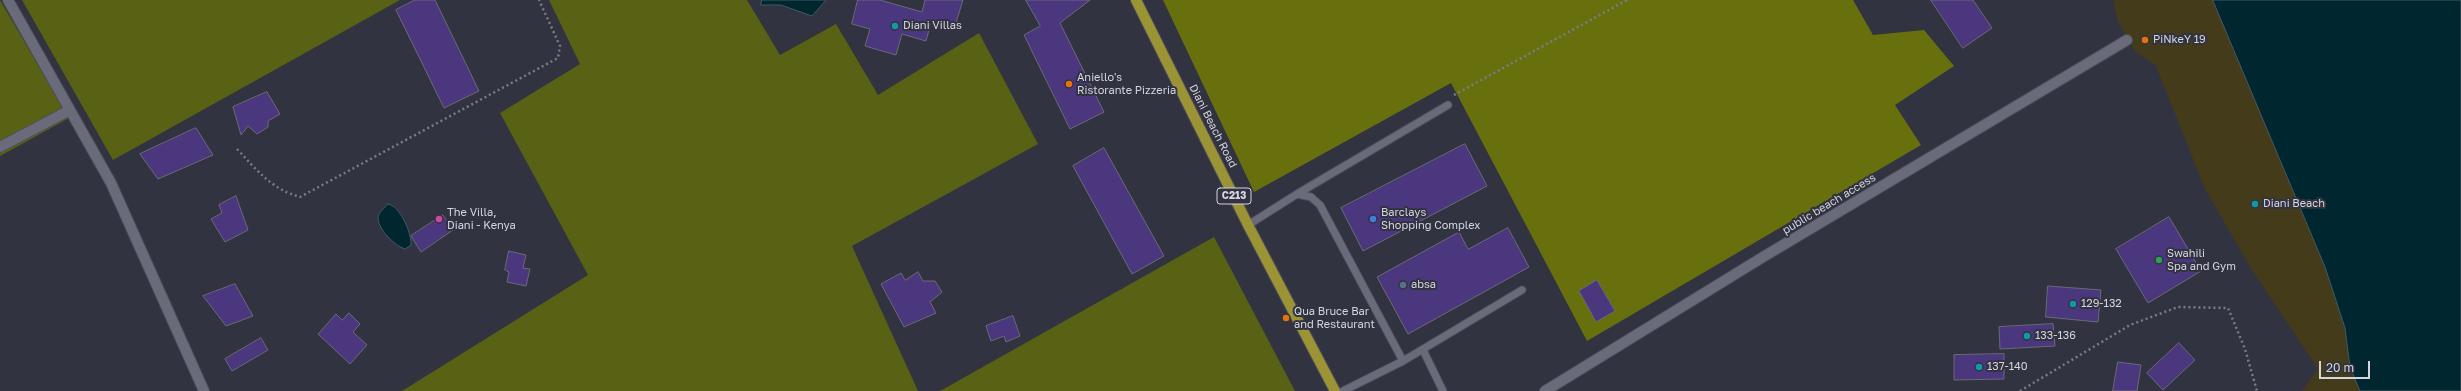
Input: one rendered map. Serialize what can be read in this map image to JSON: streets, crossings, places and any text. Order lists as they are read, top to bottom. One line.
{"streets":{"main road":["Diani Beach Road","C213"],"street":["public beach access"]},"places":["Diani Villas","PiNkeY 19","Aniello's Ristorante Pizzeria","Diani Beach","The Villa, Diani - Kenya","Barclays Shopping Complex","Swahili Spa and Gym","absa","129-132","Qua Bruce Bar and Restaurant","133-136","137-140"],"scale_bar":"20 m"}
